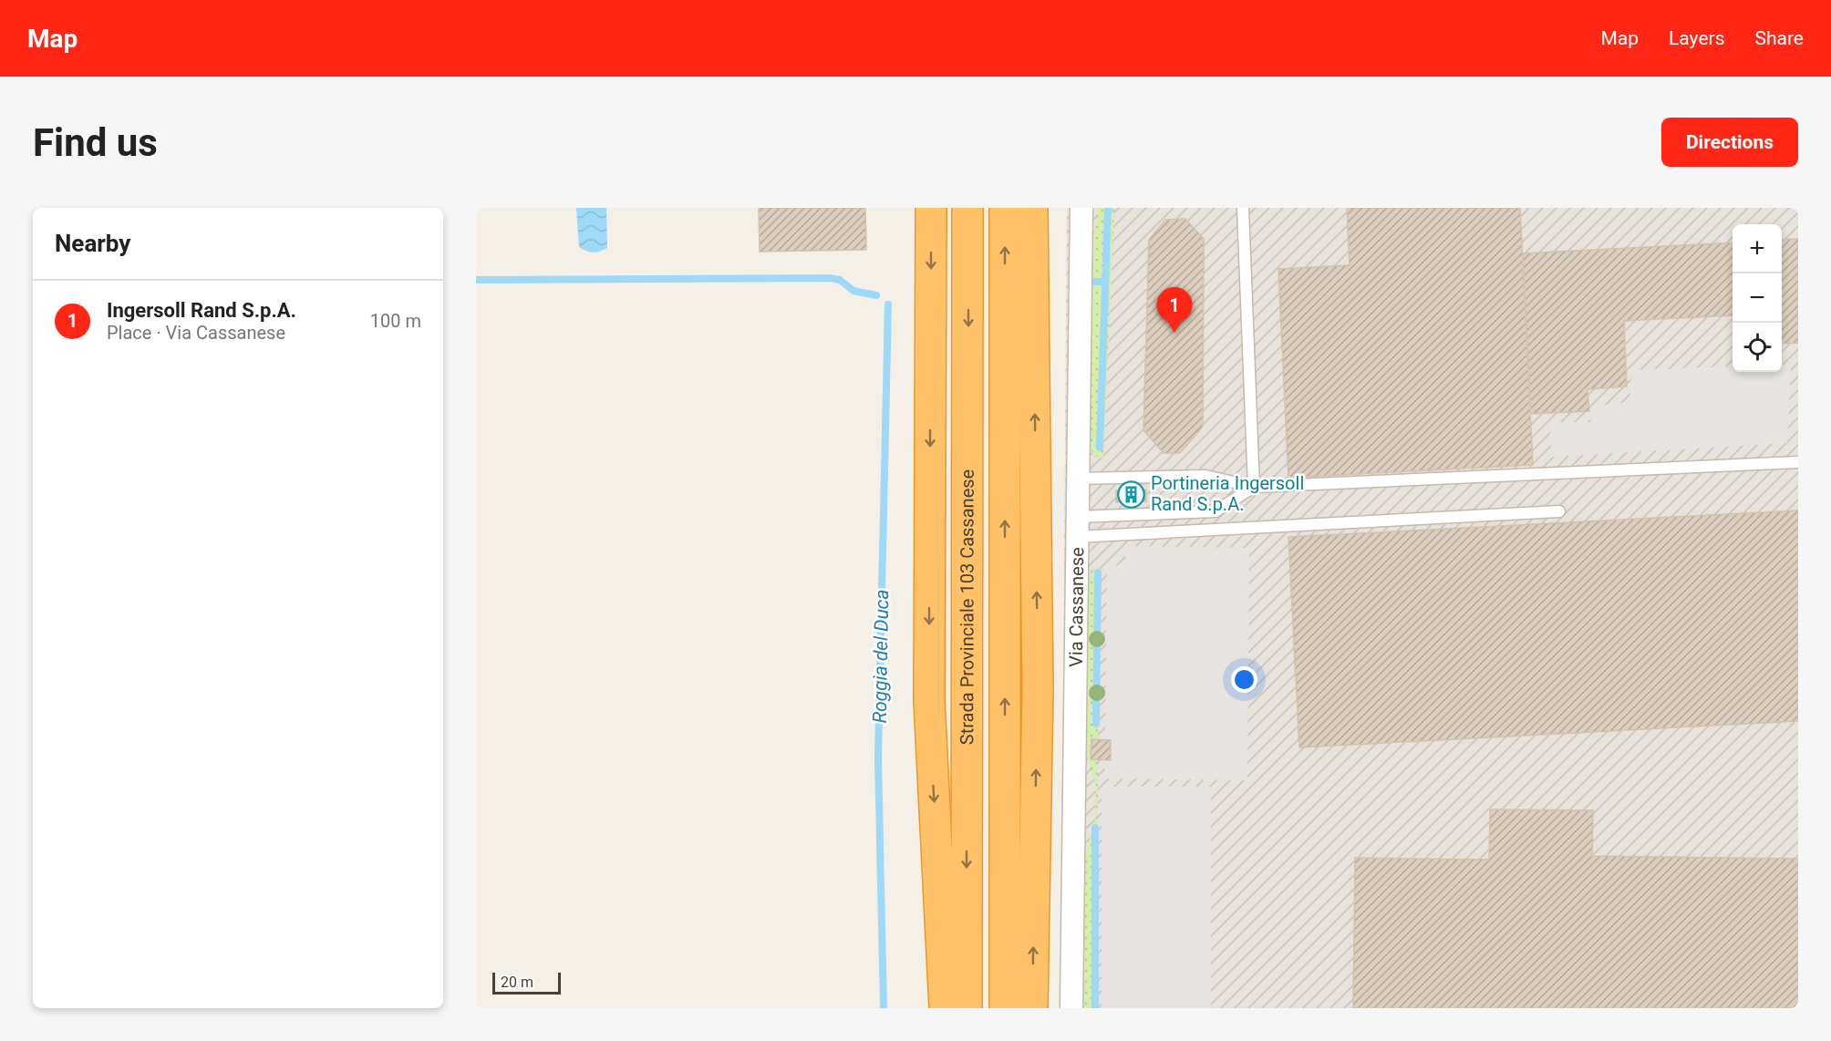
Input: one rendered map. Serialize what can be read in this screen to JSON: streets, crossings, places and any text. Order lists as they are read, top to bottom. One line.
{"streets":{"highway":["Strada Provinciale 103 Cassanese"],"street":["Via Cassanese"]},"water":["Roggia del Duca"],"places":{"building":["Portineria Ingersoll Rand S.p.A."]},"scale_bar":"20 m","page":{"header":"Map","nav":["Map","Layers","Share"],"buttons":"Directions","title":"Find us","heading":"Nearby","map_buttons":["+","−"],"list":[{"mark":"1","name":"Ingersoll Rand S.p.A.","note":"Place · Via Cassanese","value":"100 m"}],"pins":"1","scale":"20 m"}}
